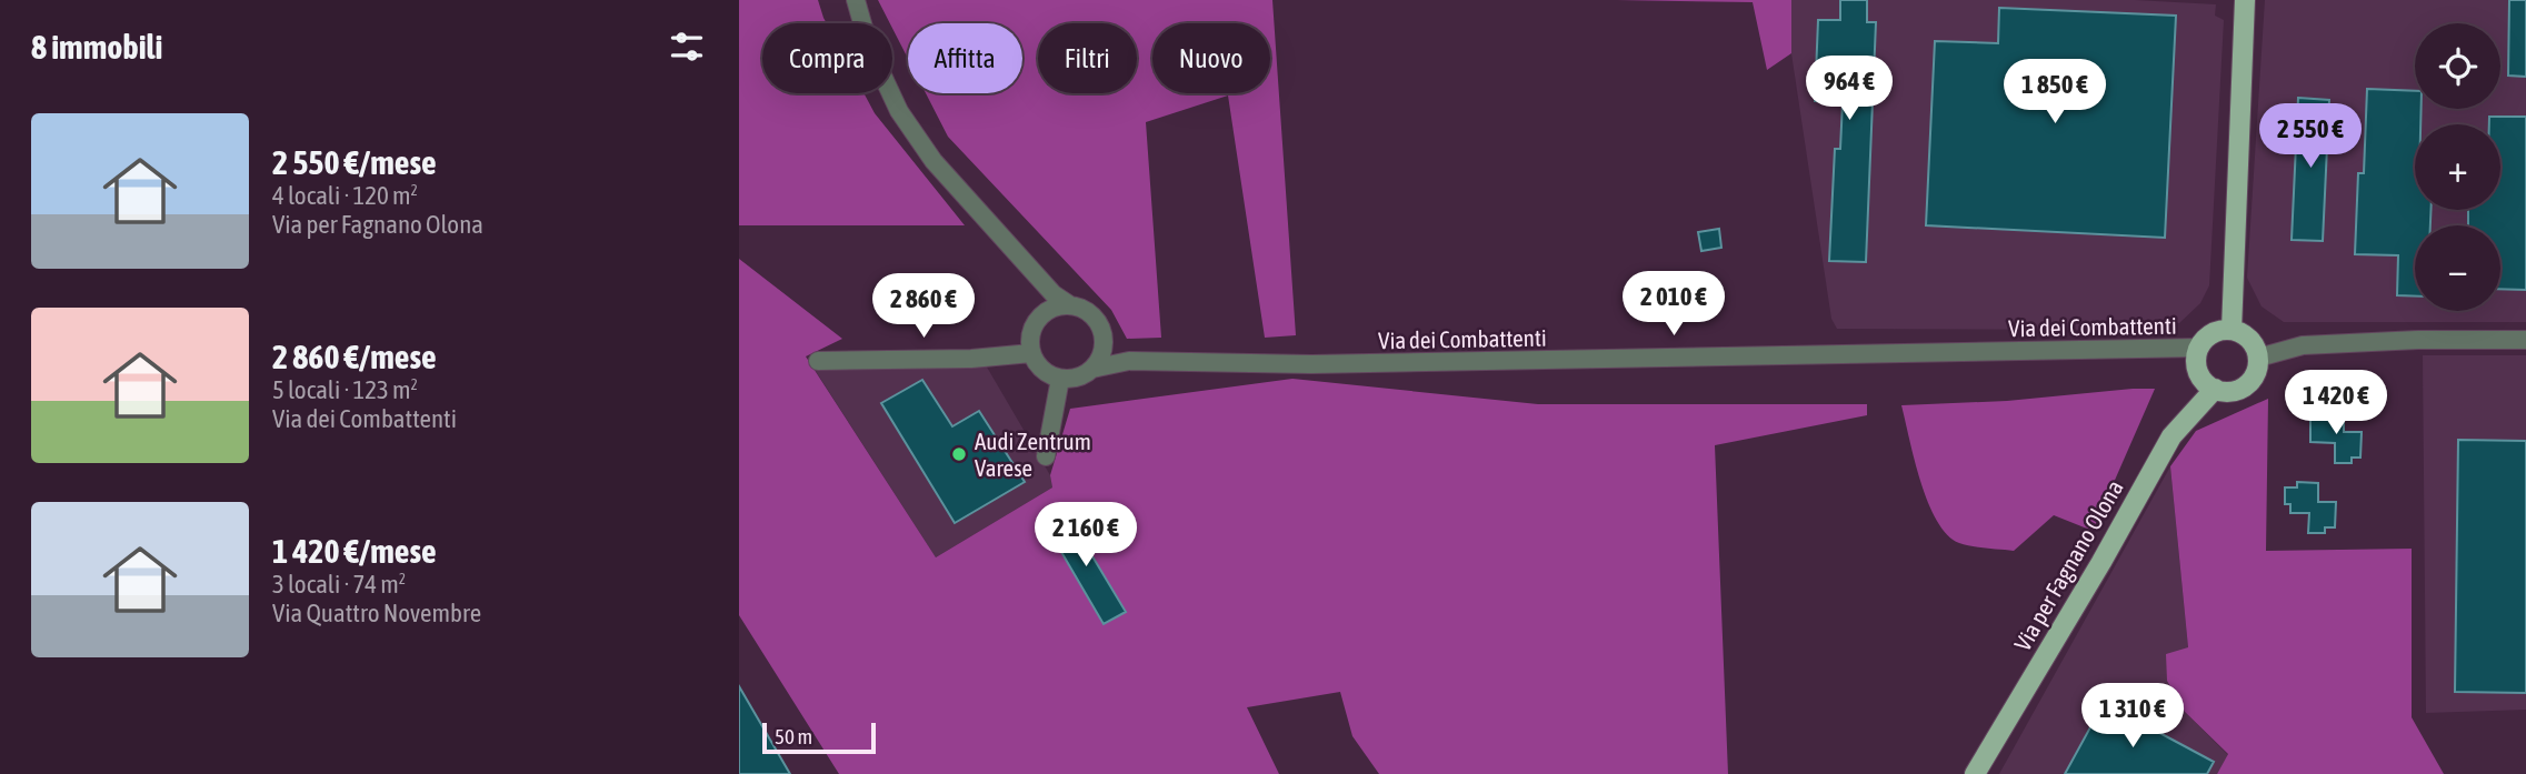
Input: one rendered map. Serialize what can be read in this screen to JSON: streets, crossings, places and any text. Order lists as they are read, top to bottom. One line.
{"streets":{"main road":["Via per Fagnano Olona"],"street":["Via dei Combattenti"]},"crossings":[["Via dei Combattenti","Via per Fagnano Olona"]],"places":["Audi Zentrum Varese"],"scale_bar":"50 m","page":{"heading":"8 immobili","map_buttons":["+","−"],"chip":["Compra","Affitta","Filtri","Nuovo"],"price":["964 €","1 850 €","2 550 €","2 010 €","2 860 €","1 420 €","2 160 €","1 310 €"],"list":[{"name":"2 550 €/mese","note":"4 locali · 120 m² · Via per Fagnano Olona"},{"name":"2 860 €/mese","note":"5 locali · 123 m² · Via dei Combattenti"},{"name":"1 420 €/mese","note":"3 locali · 74 m² · Via Quattro Novembre"}],"scale":"50 m"}}
